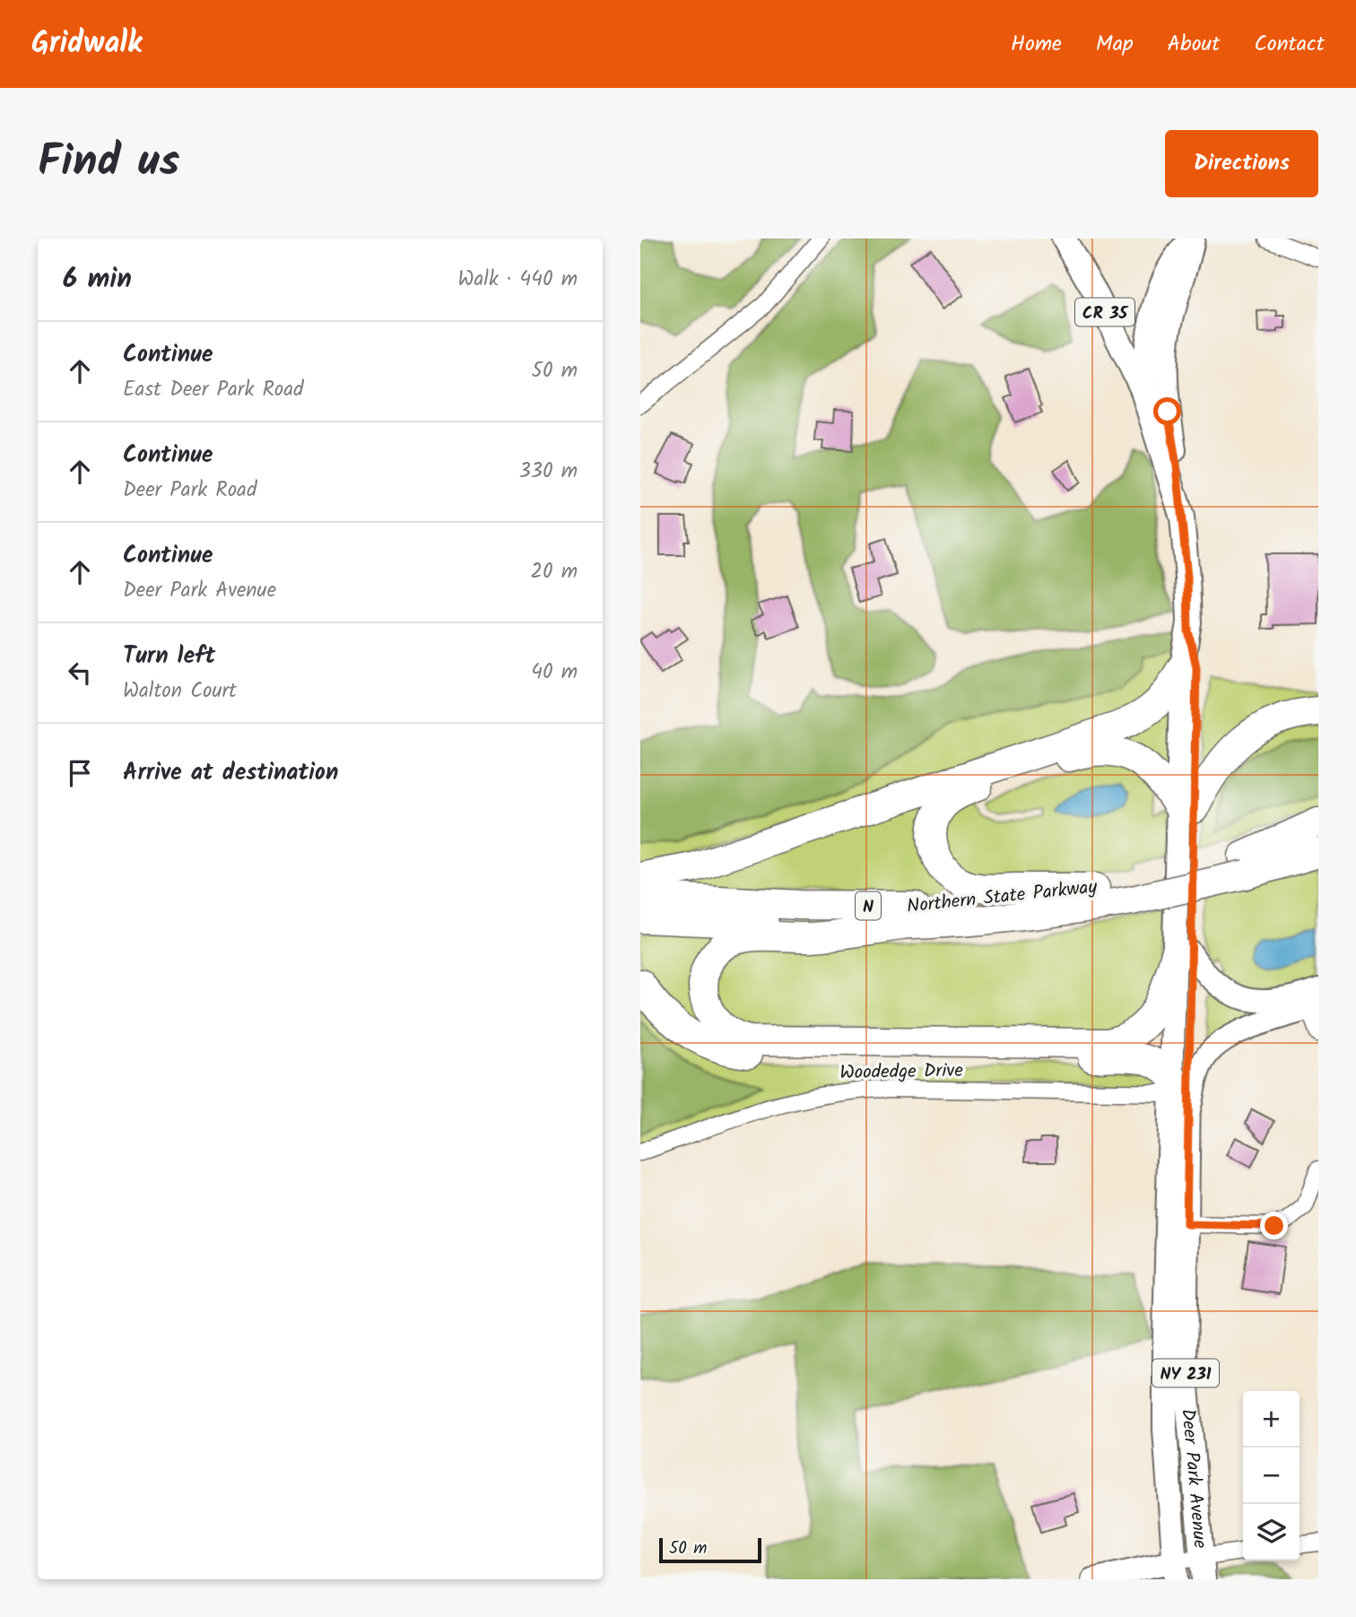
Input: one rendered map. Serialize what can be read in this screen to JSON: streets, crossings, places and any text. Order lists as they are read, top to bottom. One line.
{"streets":{"highway":["Northern State Parkway","N"],"main road":["CR 35","NY 231","Deer Park Avenue"],"street":["Woodedge Drive"]},"crossings":[["CR 35","NY 231"],["Woodedge Drive","NY 231"],["Woodedge Drive","Deer Park Avenue"],["NY 231","Deer Park Avenue"]],"scale_bar":"50 m","page":{"header":"Gridwalk","nav":["Home","Map","About","Contact"],"title":"Find us","buttons":"Directions","heading":["6 min","Walk · 440 m"],"list":[["Continue","East Deer Park Road","50 m"],["Continue","Deer Park Road","330 m"],["Continue","Deer Park Avenue","20 m"],["Turn left","Walton Court","40 m"],"Arrive at destination"],"map_buttons":["+","−"],"scale":"50 m"}}
